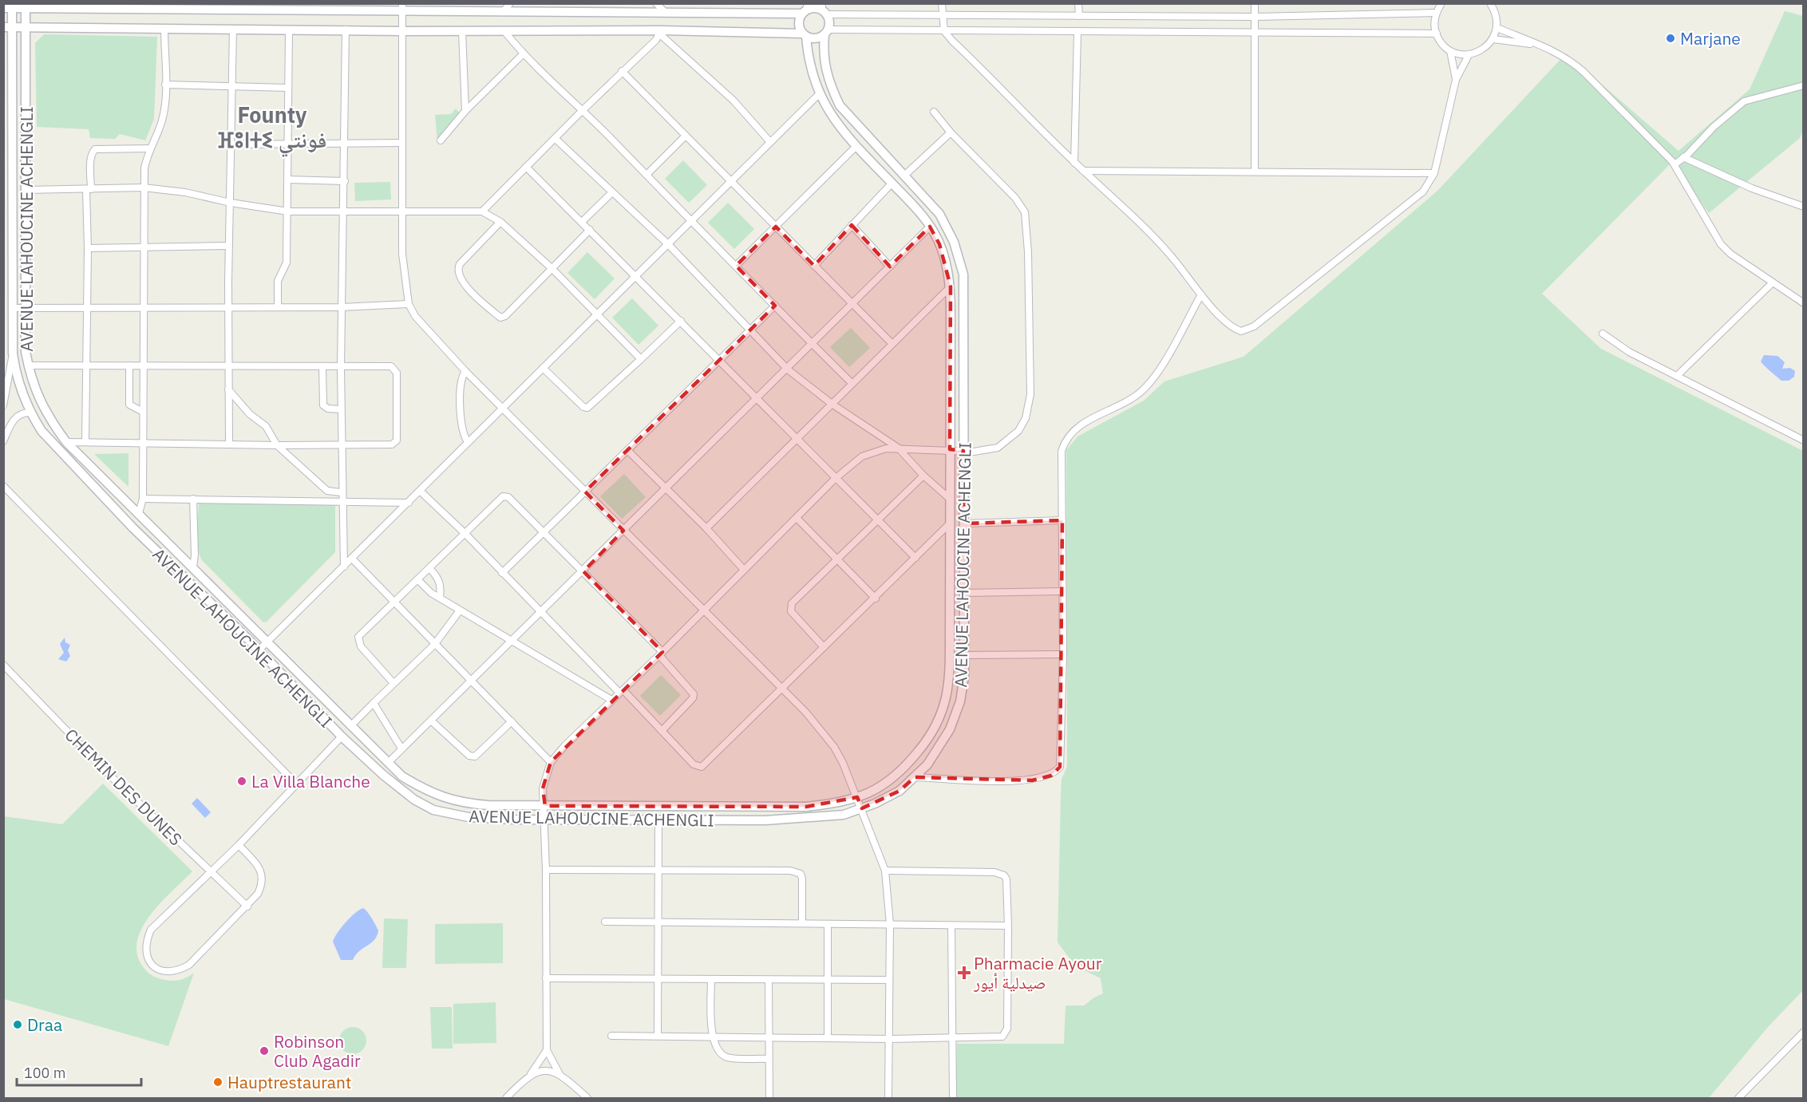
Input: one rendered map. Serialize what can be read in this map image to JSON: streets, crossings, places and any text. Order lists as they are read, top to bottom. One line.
{"streets":{"street":["AVENUE LAHOUCINE ACHENGLI","CHEMIN DES DUNES"]},"districts":["Founty ⴼⵓⵏⵜⵉ فونتي"],"places":{"other":["Marjane","La Villa Blanche","Draa","Robinson Club Agadir","Hauptrestaurant"],"health":["Pharmacie Ayour صيدلية أيور"]},"scale_bar":"100 m"}
